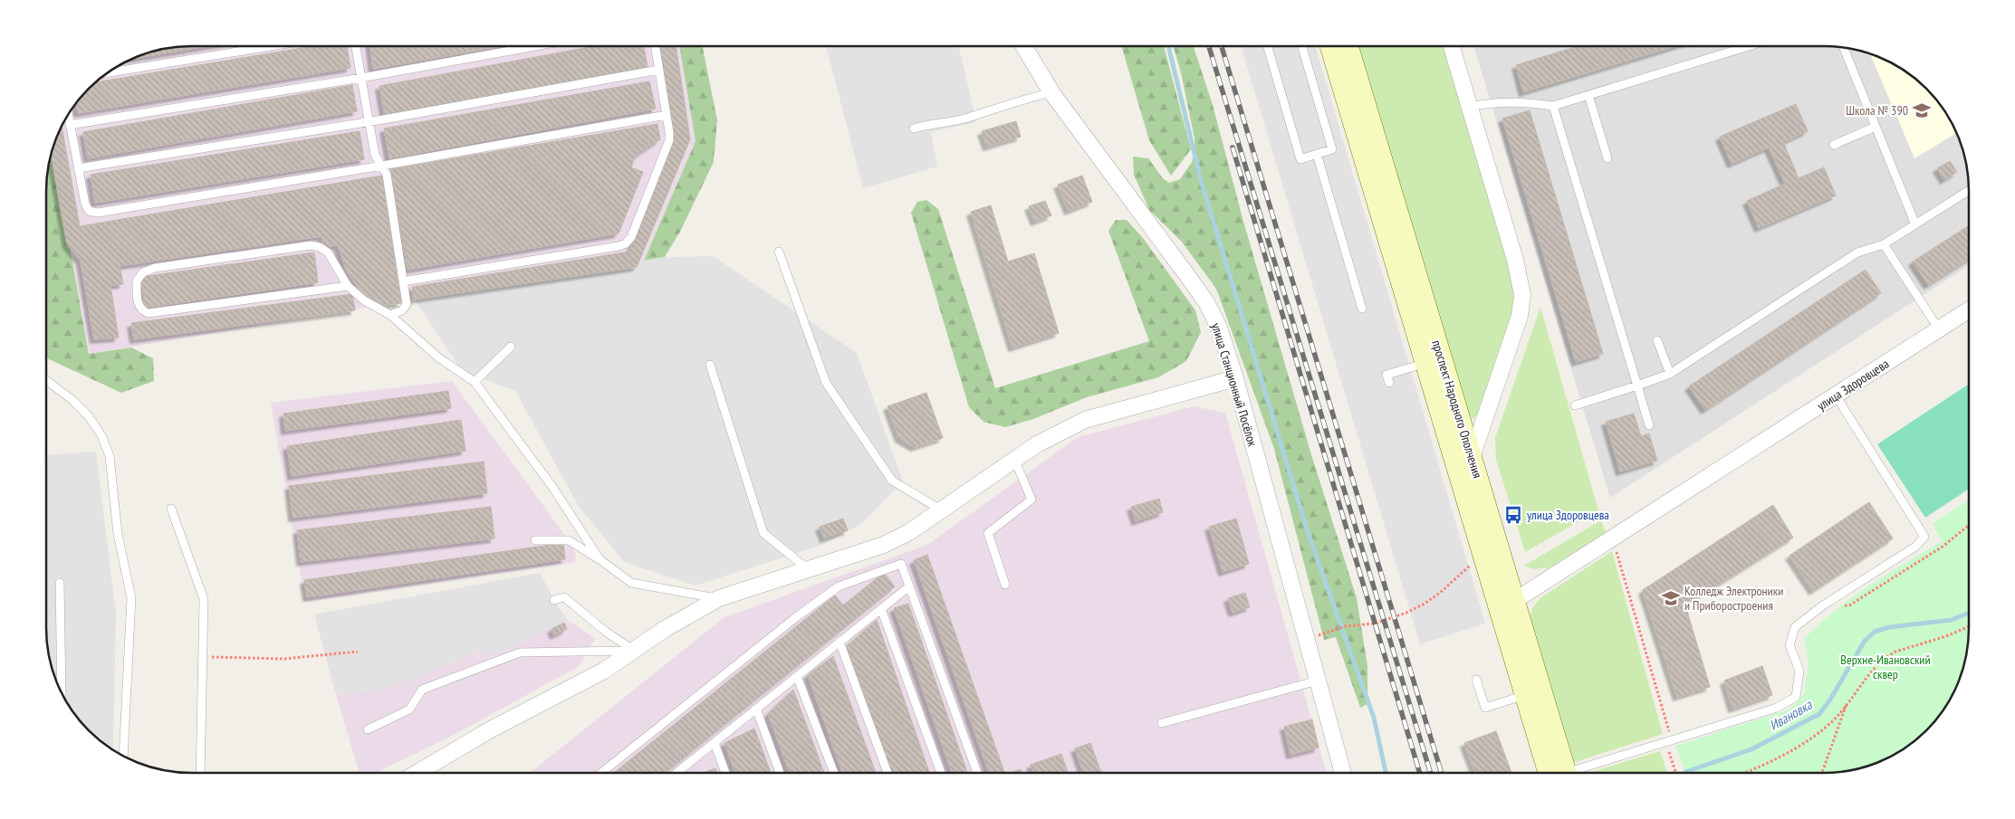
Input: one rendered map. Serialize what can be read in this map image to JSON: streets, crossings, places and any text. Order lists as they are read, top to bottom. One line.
{"streets":{"street":["улица Станционный Посёлок","улица Здоровцева","проспект Народного Ополчения"]},"crossings":[["улица Здоровцева","проспект Народного Ополчения"]],"water":["Ивановка"],"parks":["Верхне-Ивановский сквер"],"places":{"school or university":["Школа № 390","Колледж Электроники и Приборостроения"],"bus stop":["улица Здоровцева"]}}
